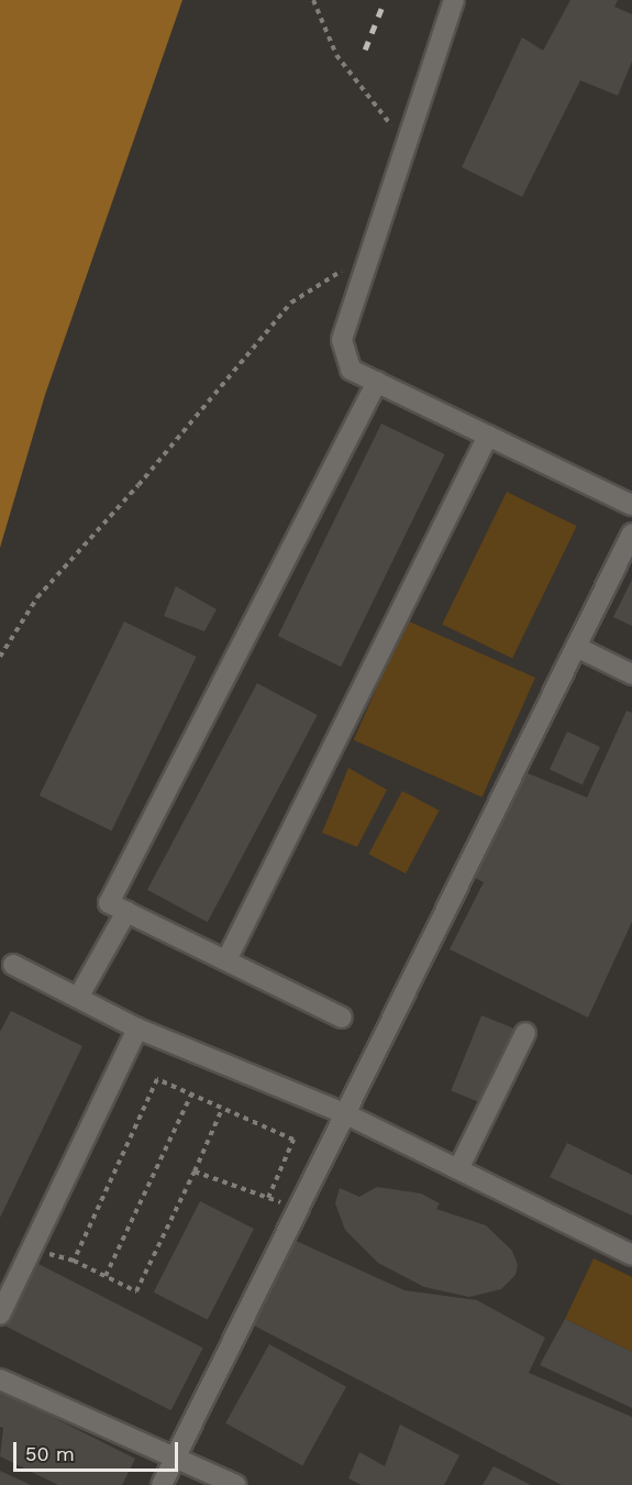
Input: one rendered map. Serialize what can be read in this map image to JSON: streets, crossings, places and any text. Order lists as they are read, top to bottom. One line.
{"scale_bar":"50 m"}
